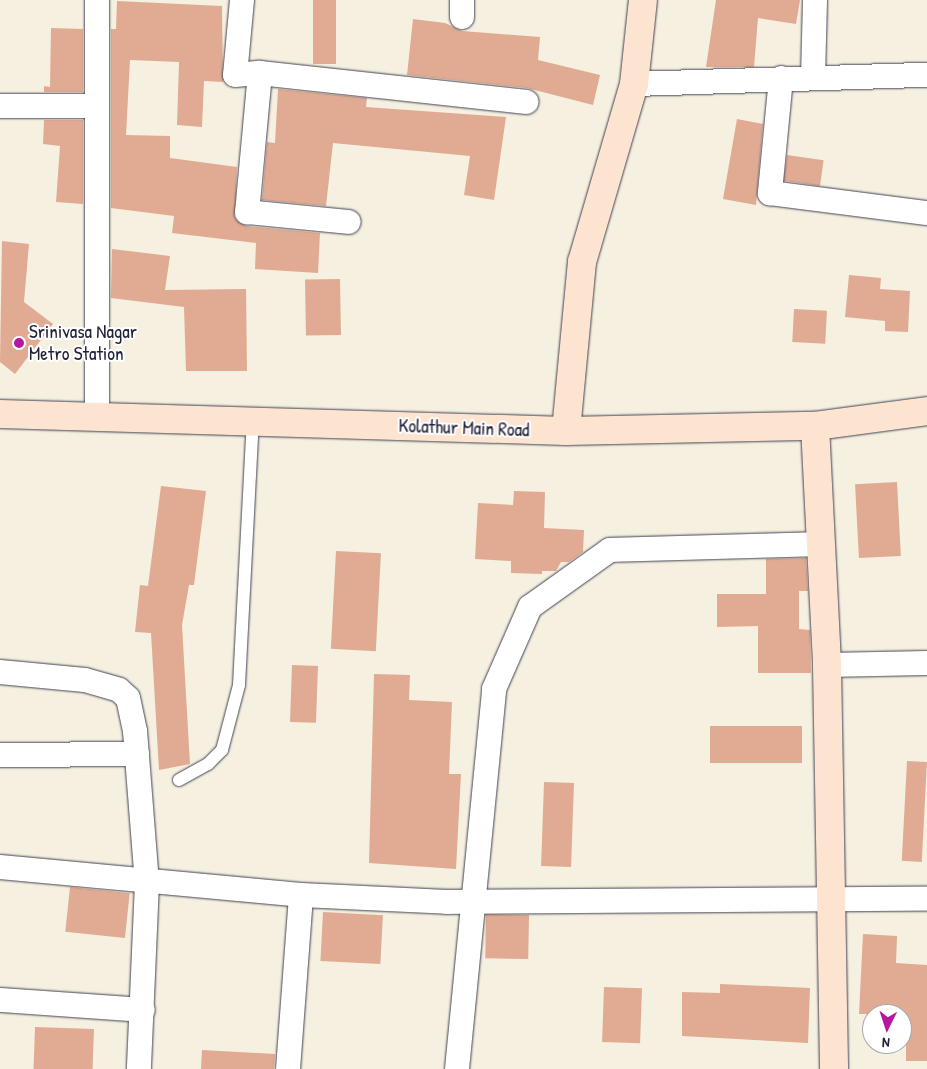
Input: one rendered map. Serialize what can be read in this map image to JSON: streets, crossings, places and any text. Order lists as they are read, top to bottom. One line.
{"streets":{"street":["Kolathur Main Road"]},"places":["Srinivasa Nagar Metro Station"],"north":"bottom"}
